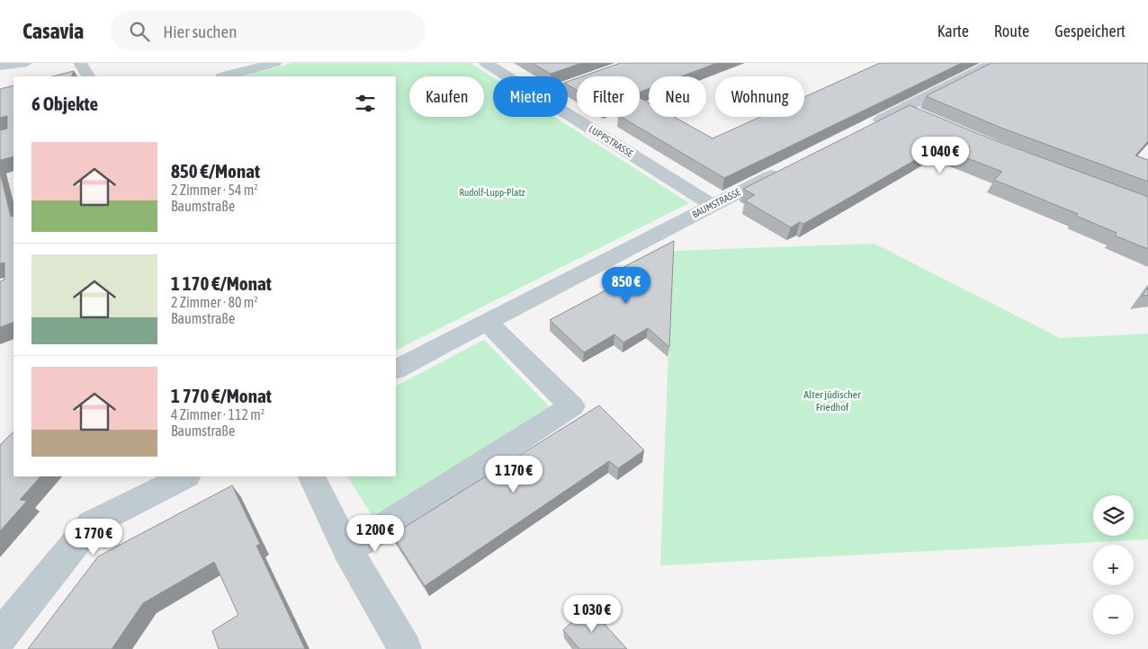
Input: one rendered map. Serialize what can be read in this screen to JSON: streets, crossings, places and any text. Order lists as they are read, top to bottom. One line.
{"streets":{"street":["LUPPSTRASSE","BAUMSTRASSE"]},"crossings":[["LUPPSTRASSE","BAUMSTRASSE"]],"parks":["Rudolf-Lupp-Platz","Alter jüdischer Friedhof"],"page":{"header":"Casavia","search":"Hier suchen","nav":["Karte","Route","Gespeichert"],"chip":["Kaufen","Mieten","Filter","Neu","Wohnung"],"heading":"6 Objekte","list":[{"name":"850 €/Monat","note":"2 Zimmer · 54 m² · Baumstraße"},{"name":"1 170 €/Monat","note":"2 Zimmer · 80 m² · Baumstraße"},{"name":"1 770 €/Monat","note":"4 Zimmer · 112 m² · Baumstraße"}],"price":["1 040 €","850 €","1 170 €","1 200 €","1 770 €","1 030 €"],"map_buttons":["+","−"]}}
